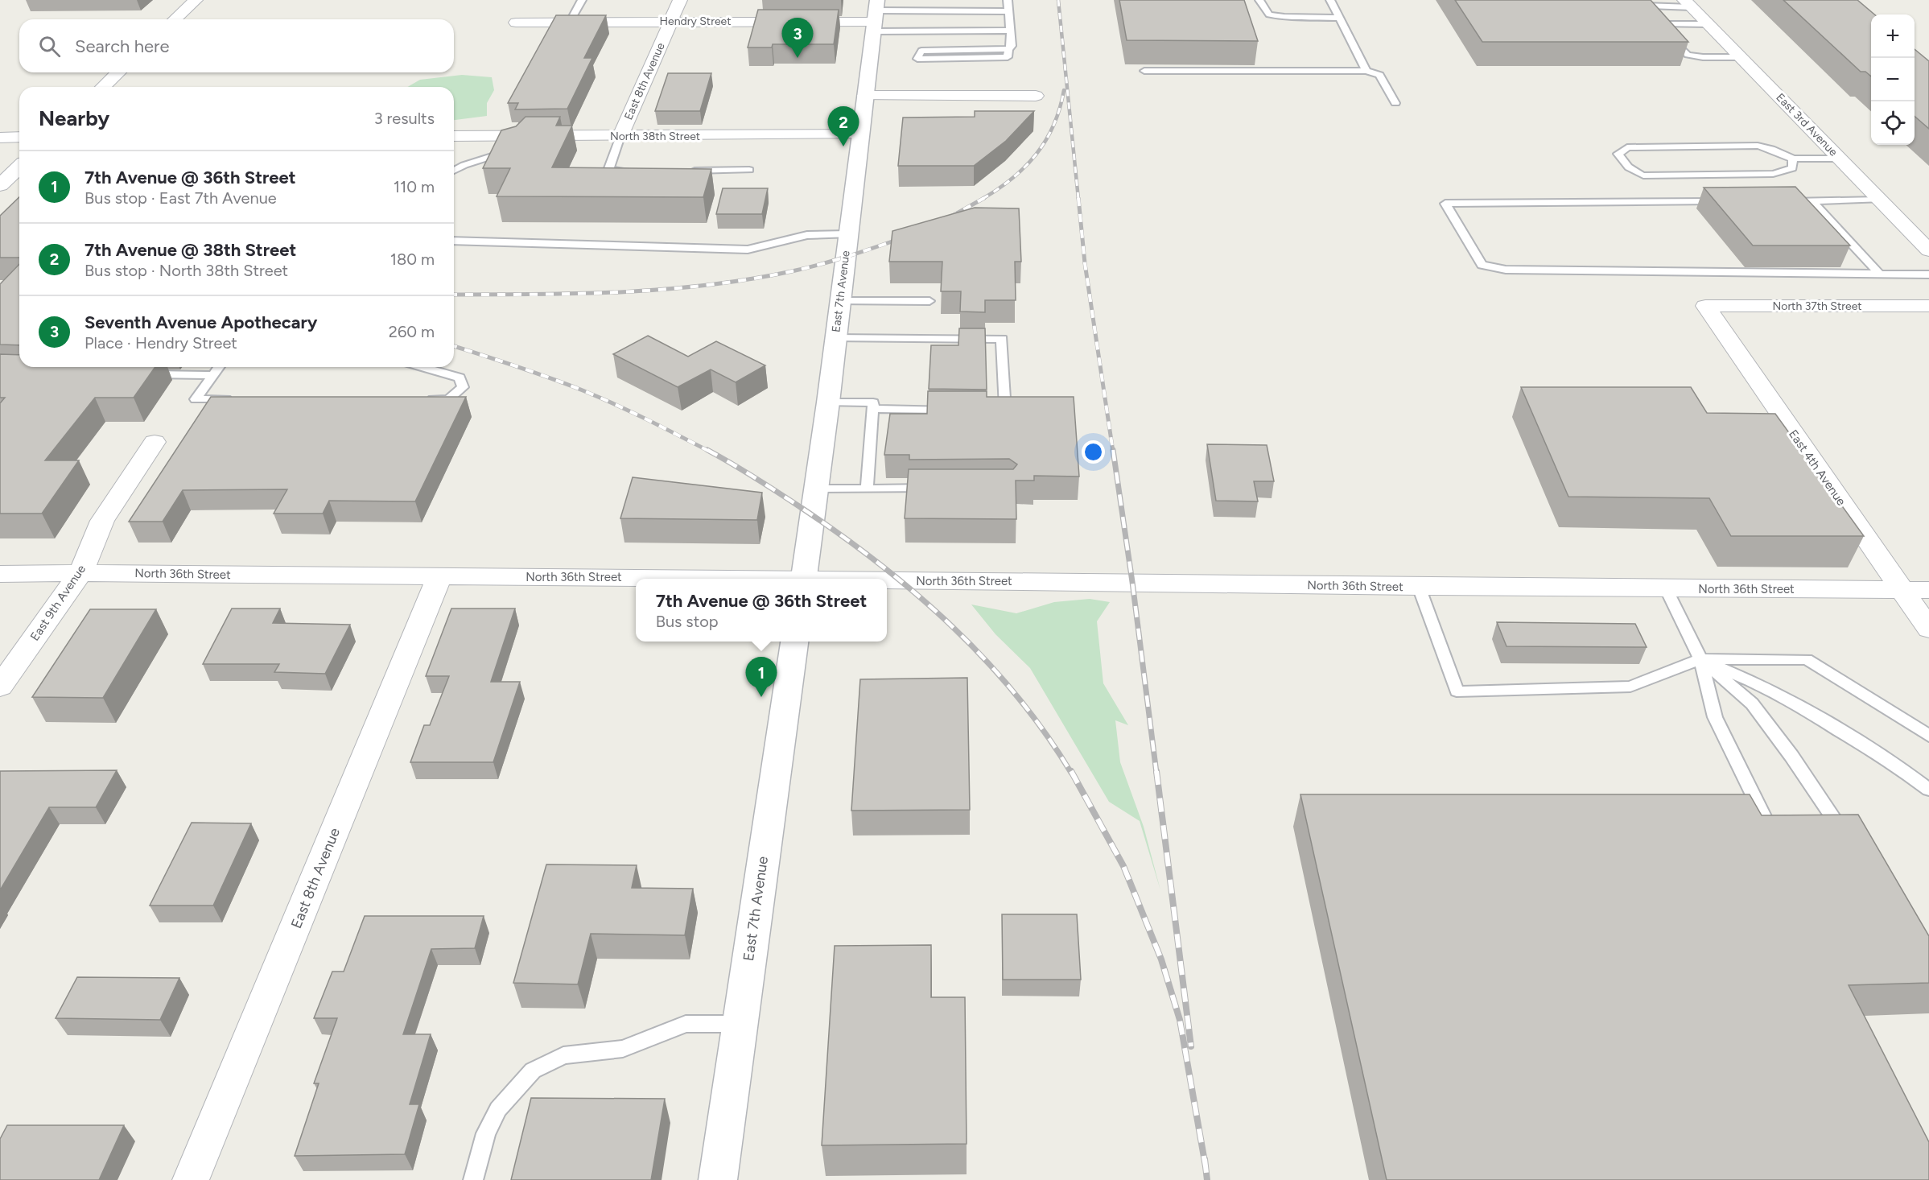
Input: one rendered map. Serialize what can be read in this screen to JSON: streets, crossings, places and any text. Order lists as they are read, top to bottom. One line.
{"streets":{"street":["Hendry Street","East 8th Avenue","East 3rd Avenue","North 38th Street","East 7th Avenue","North 37th Street","East 4th Avenue","North 36th Street","East 9th Avenue"]},"crossings":[["Hendry Street","East 8th Avenue"],["Hendry Street","East 7th Avenue"],["East 8th Avenue","North 38th Street"],["East 8th Avenue","North 36th Street"],["North 38th Street","East 7th Avenue"],["North 37th Street","East 4th Avenue"],["East 4th Avenue","North 36th Street"],["North 36th Street","East 9th Avenue"]],"page":{"map_buttons":["+","−"],"pins":["3","2","1"],"search":"Search here","heading":["Nearby","3 results"],"list":[{"mark":"1","name":"7th Avenue @ 36th Street","note":"Bus stop · East 7th Avenue","value":"110 m"},{"mark":"2","name":"7th Avenue @ 38th Street","note":"Bus stop · North 38th Street","value":"180 m"},{"mark":"3","name":"Seventh Avenue Apothecary","note":"Place · Hendry Street","value":"260 m"}],"popup":["7th Avenue @ 36th Street","Bus stop"]}}
